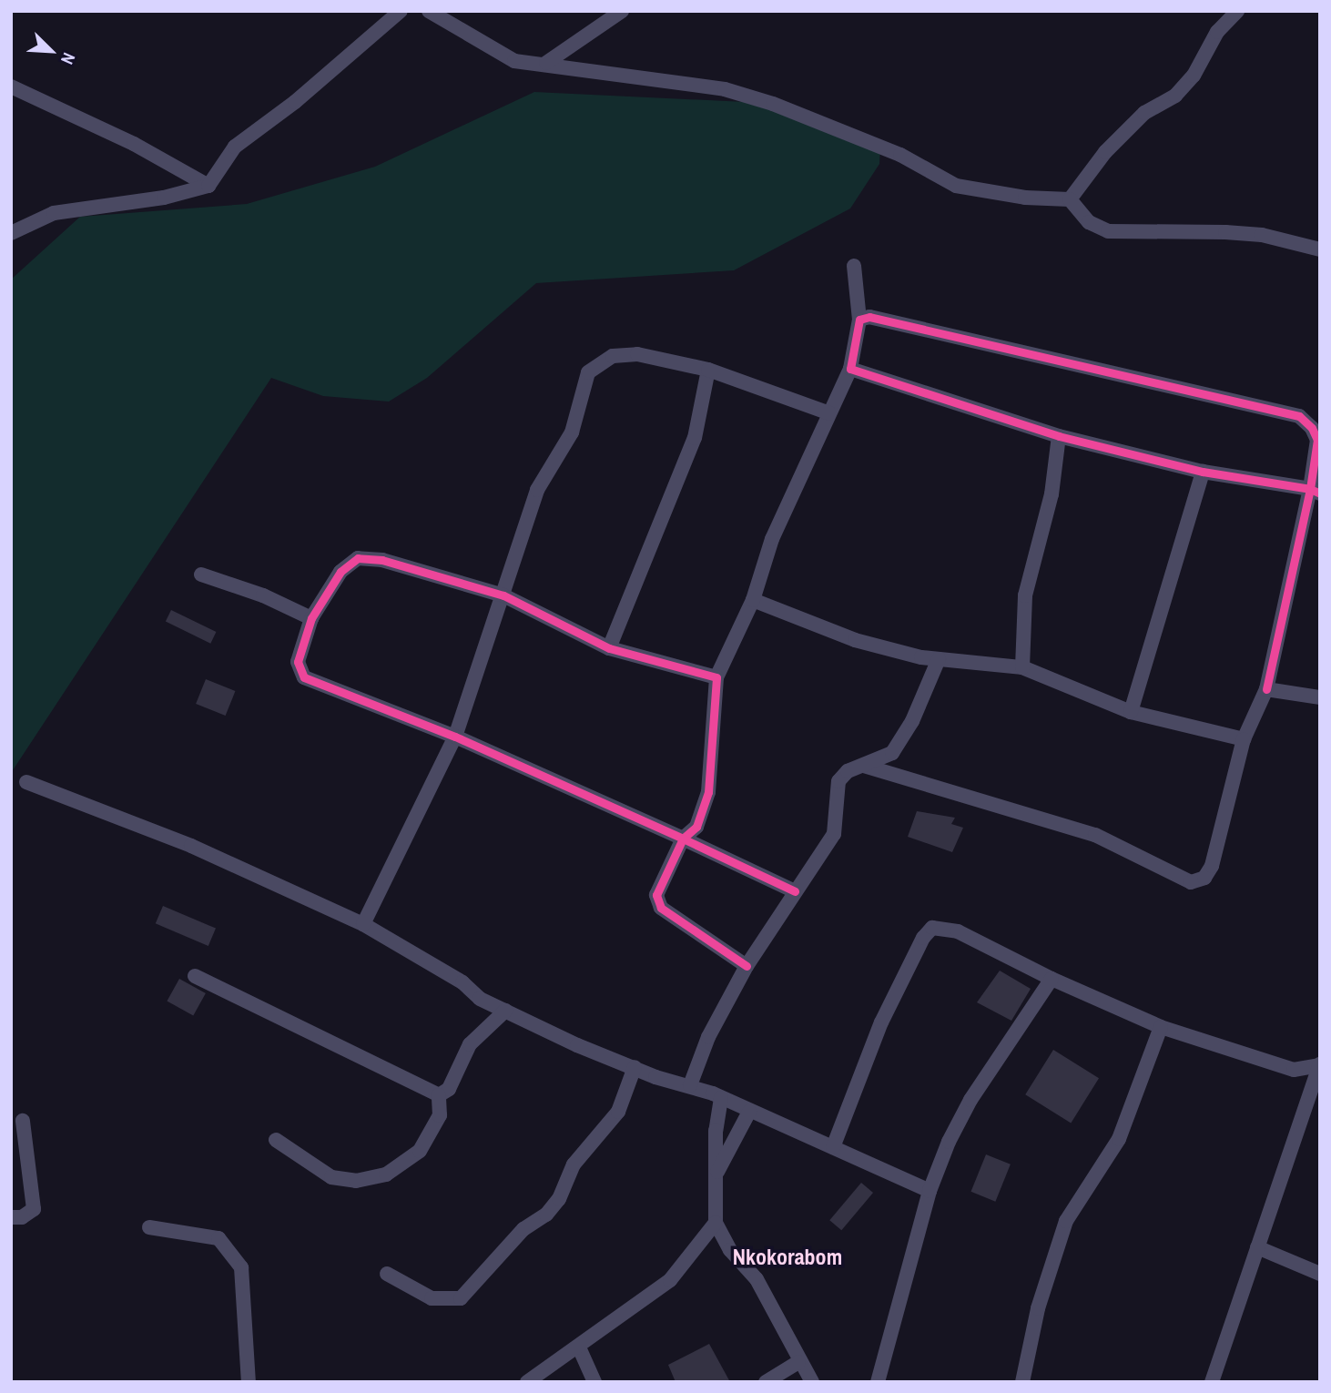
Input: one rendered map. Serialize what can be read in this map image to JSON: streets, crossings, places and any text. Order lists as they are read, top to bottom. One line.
{"districts":["Nkokorabom"],"north":"bottom right"}
